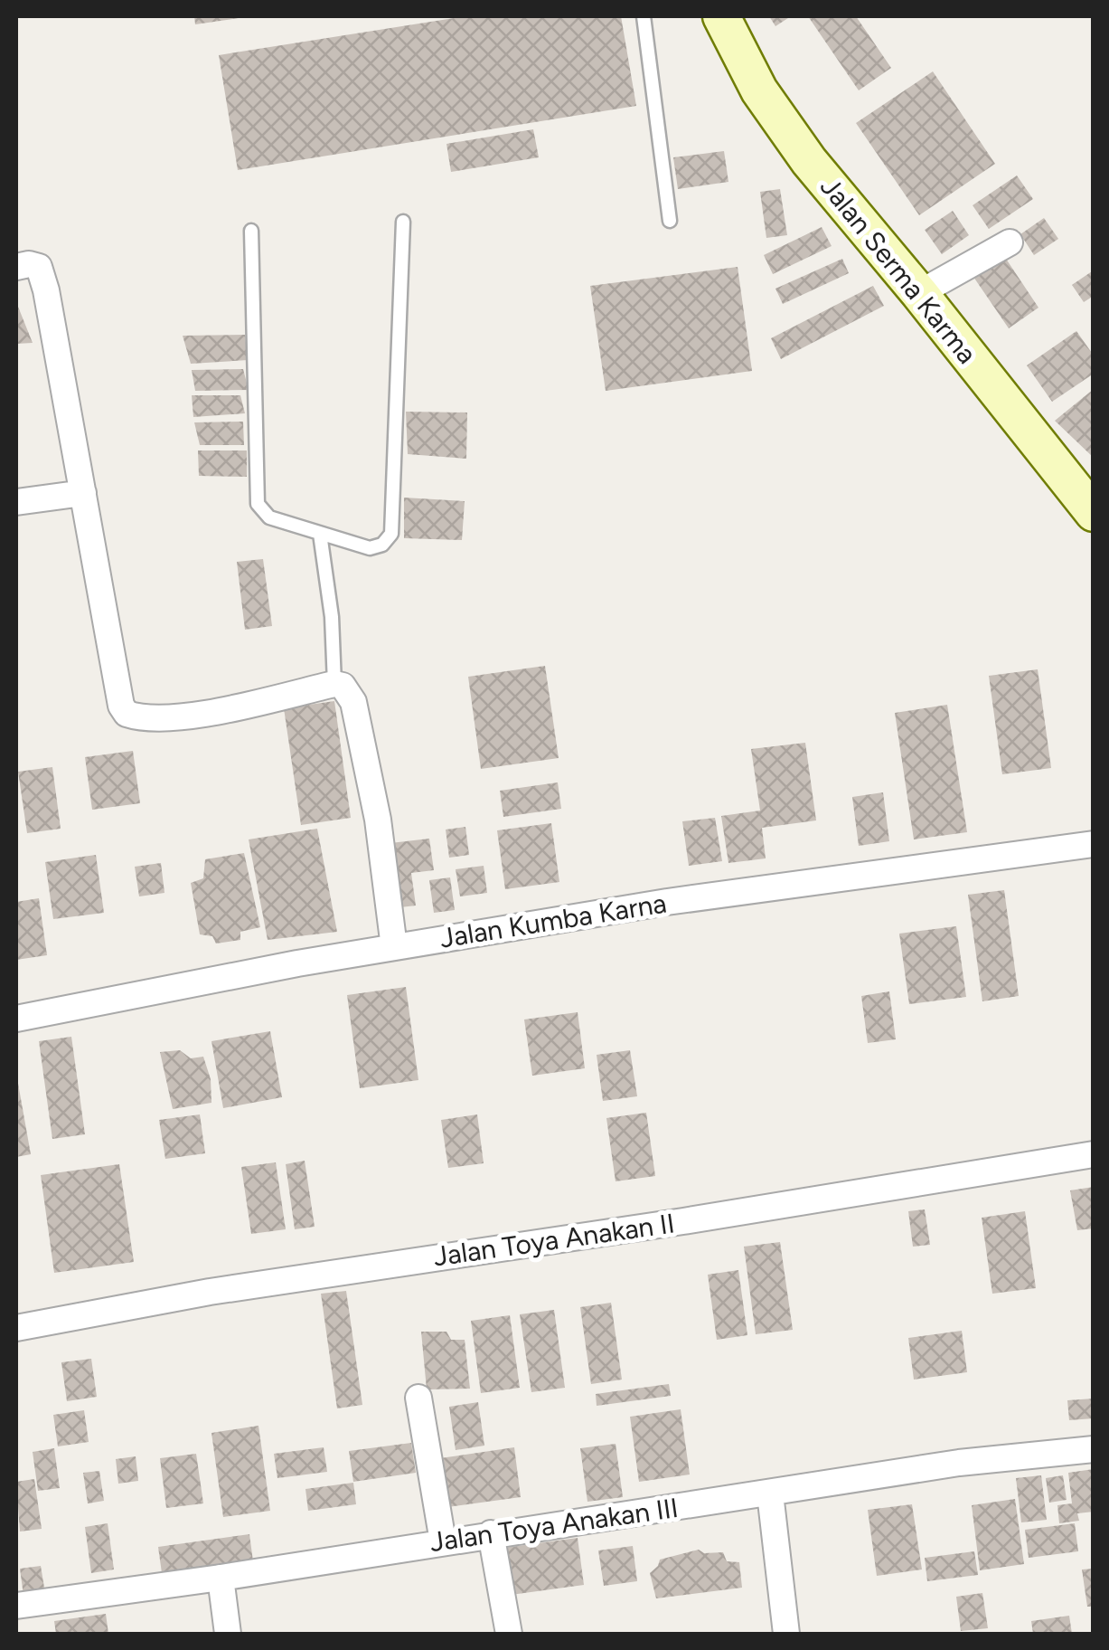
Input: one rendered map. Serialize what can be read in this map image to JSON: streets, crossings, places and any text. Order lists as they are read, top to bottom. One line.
{"streets":{"street":["Jalan Serma Karma","Jalan Kumba Karna","Jalan Toya Anakan II","Jalan Toya Anakan III"]}}
